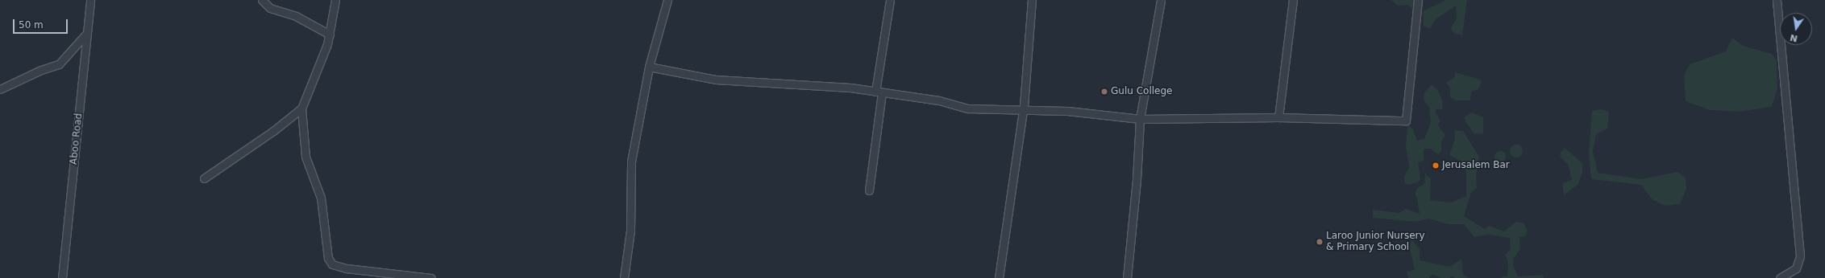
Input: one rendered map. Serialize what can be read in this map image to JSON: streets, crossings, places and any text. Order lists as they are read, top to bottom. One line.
{"streets":{"street":["Aboo Road"]},"places":["Gulu College","Jerusalem Bar","Laroo Junior Nursery & Primary School"],"scale_bar":"50 m","north":"bottom"}
